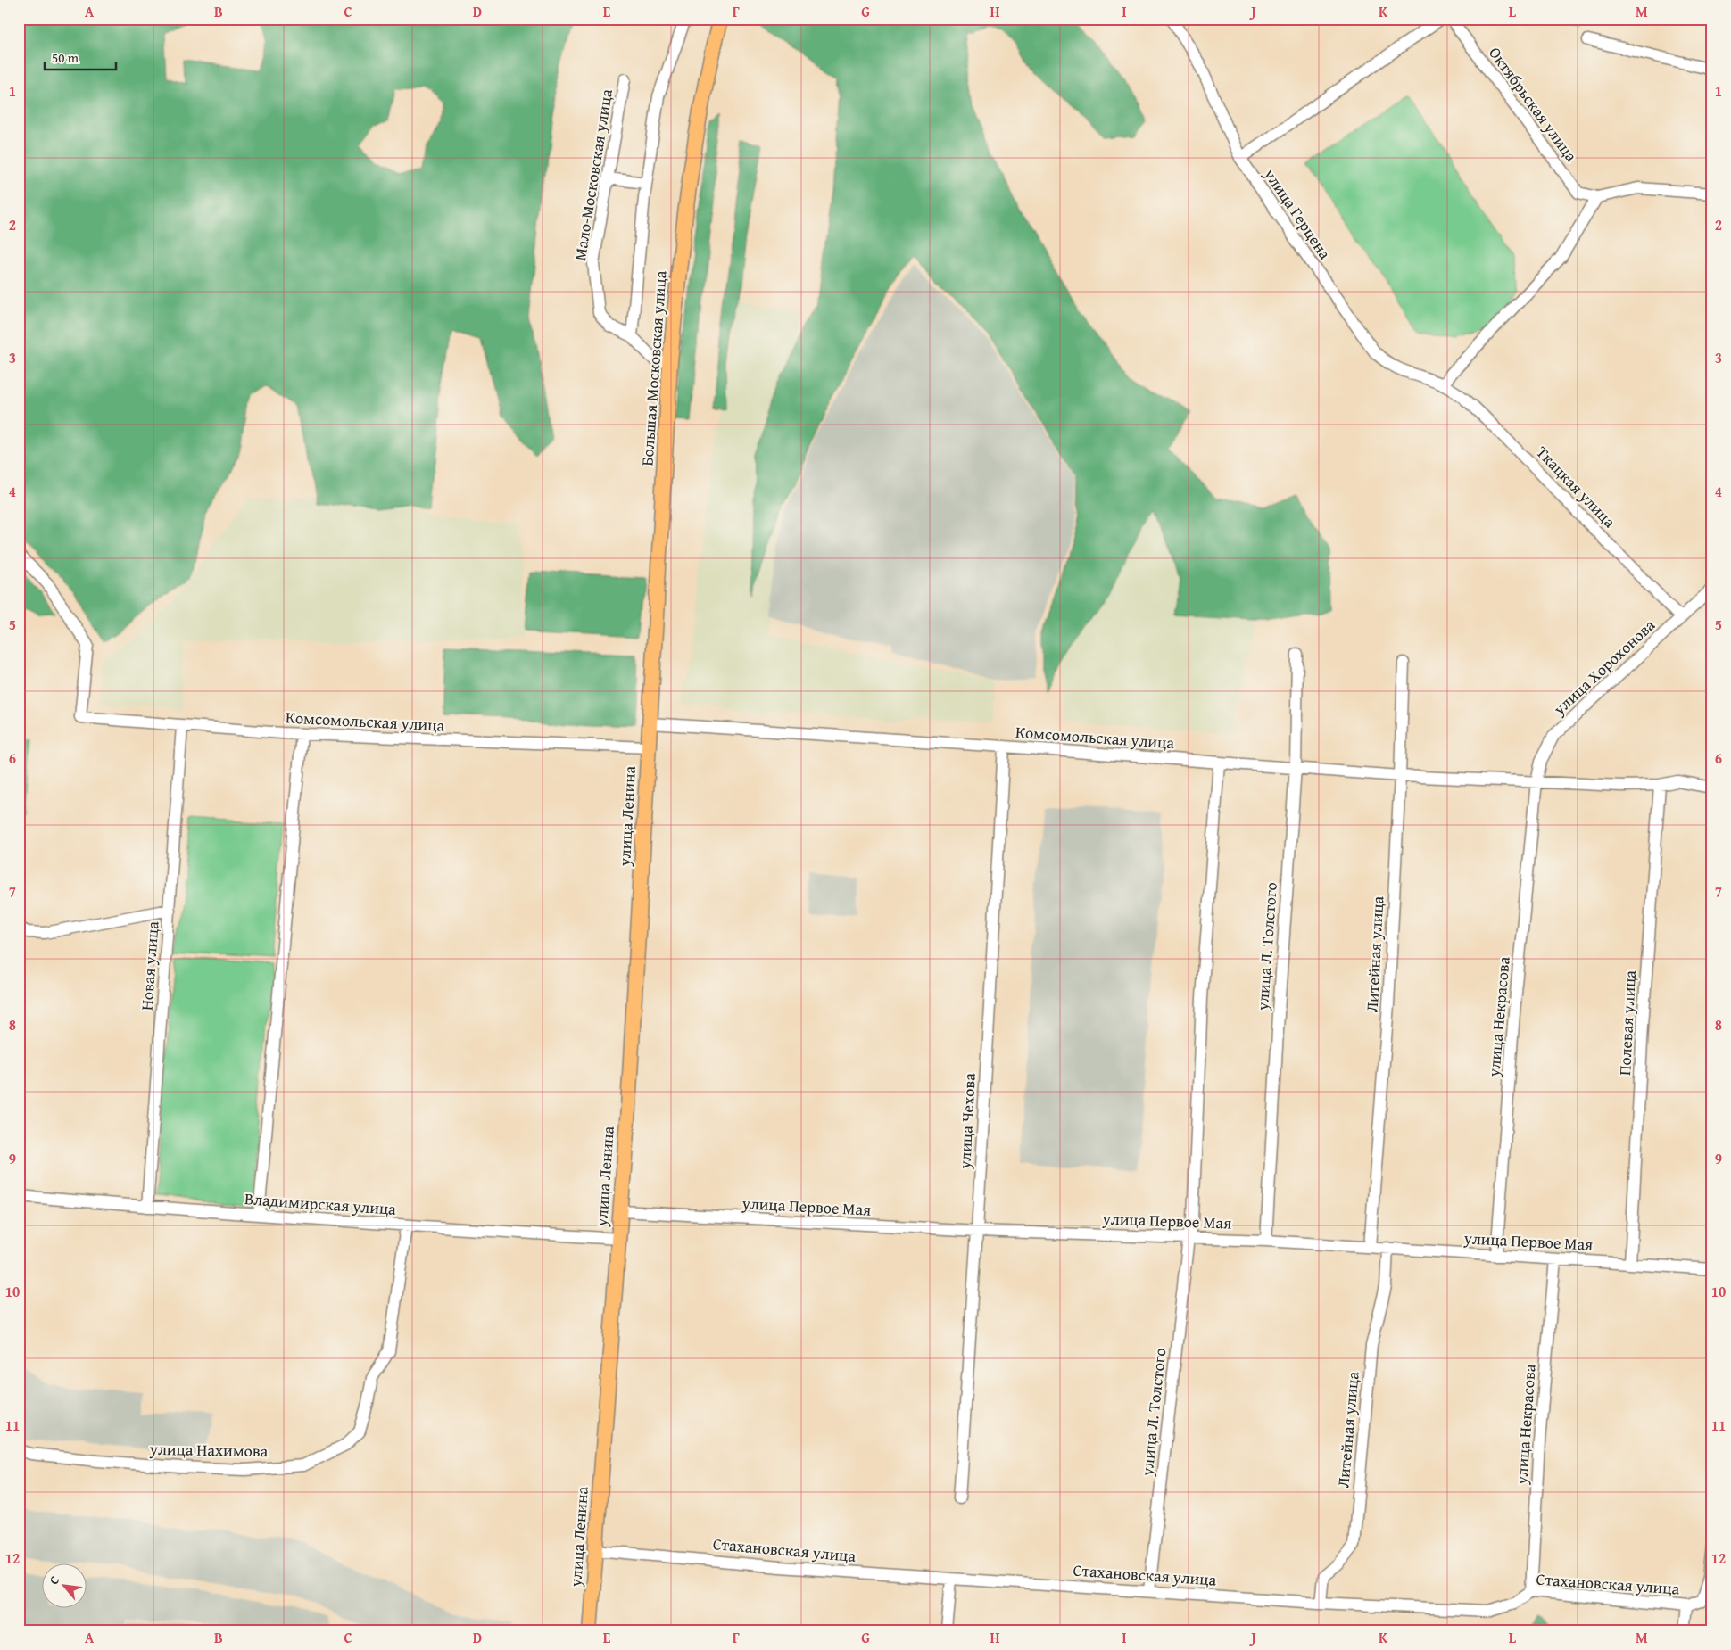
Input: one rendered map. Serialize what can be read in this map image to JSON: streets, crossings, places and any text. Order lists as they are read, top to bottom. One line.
{"streets":{"main road":["Большая Московская улица","улица Ленина"],"street":["Октябрьская улица","Мало-Московская улица","улица Герцена","Ткацкая улица","улица Хорохонова","Комсомольская улица","улица Л. Толстого","Литейная улица","Новая улица","улица Некрасова","Полевая улица","улица Чехова","Владимирская улица","улица Первое Мая","улица Нахимова","Стахановская улица"]},"crossings":[["улица Герцена","Ткацкая улица"],["Большая Московская улица","Комсомольская улица"],["Большая Московская улица","улица Ленина"],["Ткацкая улица","улица Хорохонова"],["улица Хорохонова","Комсомольская улица"],["улица Хорохонова","улица Некрасова"],["Комсомольская улица","улица Ленина"],["Комсомольская улица","улица Л. Толстого"],["Комсомольская улица","Литейная улица"],["Комсомольская улица","Новая улица"],["Комсомольская улица","улица Некрасова"],["Комсомольская улица","Полевая улица"],["Комсомольская улица","улица Чехова"],["улица Ленина","Владимирская улица"],["улица Ленина","улица Первое Мая"],["улица Ленина","Стахановская улица"],["улица Л. Толстого","улица Первое Мая"],["улица Л. Толстого","Стахановская улица"],["Литейная улица","улица Первое Мая"],["Литейная улица","Стахановская улица"],["Новая улица","Владимирская улица"],["улица Некрасова","улица Первое Мая"],["улица Некрасова","Стахановская улица"],["Полевая улица","улица Первое Мая"],["улица Чехова","улица Первое Мая"],["Владимирская улица","улица Нахимова"]],"scale_bar":"50 m","north":"top left","grid":{"columns":["A","B","C","D","E","F","G","H","I","J","K","L","M"],"rows":["1","2","3","4","5","6","7","8","9","10","11","12"]}}
